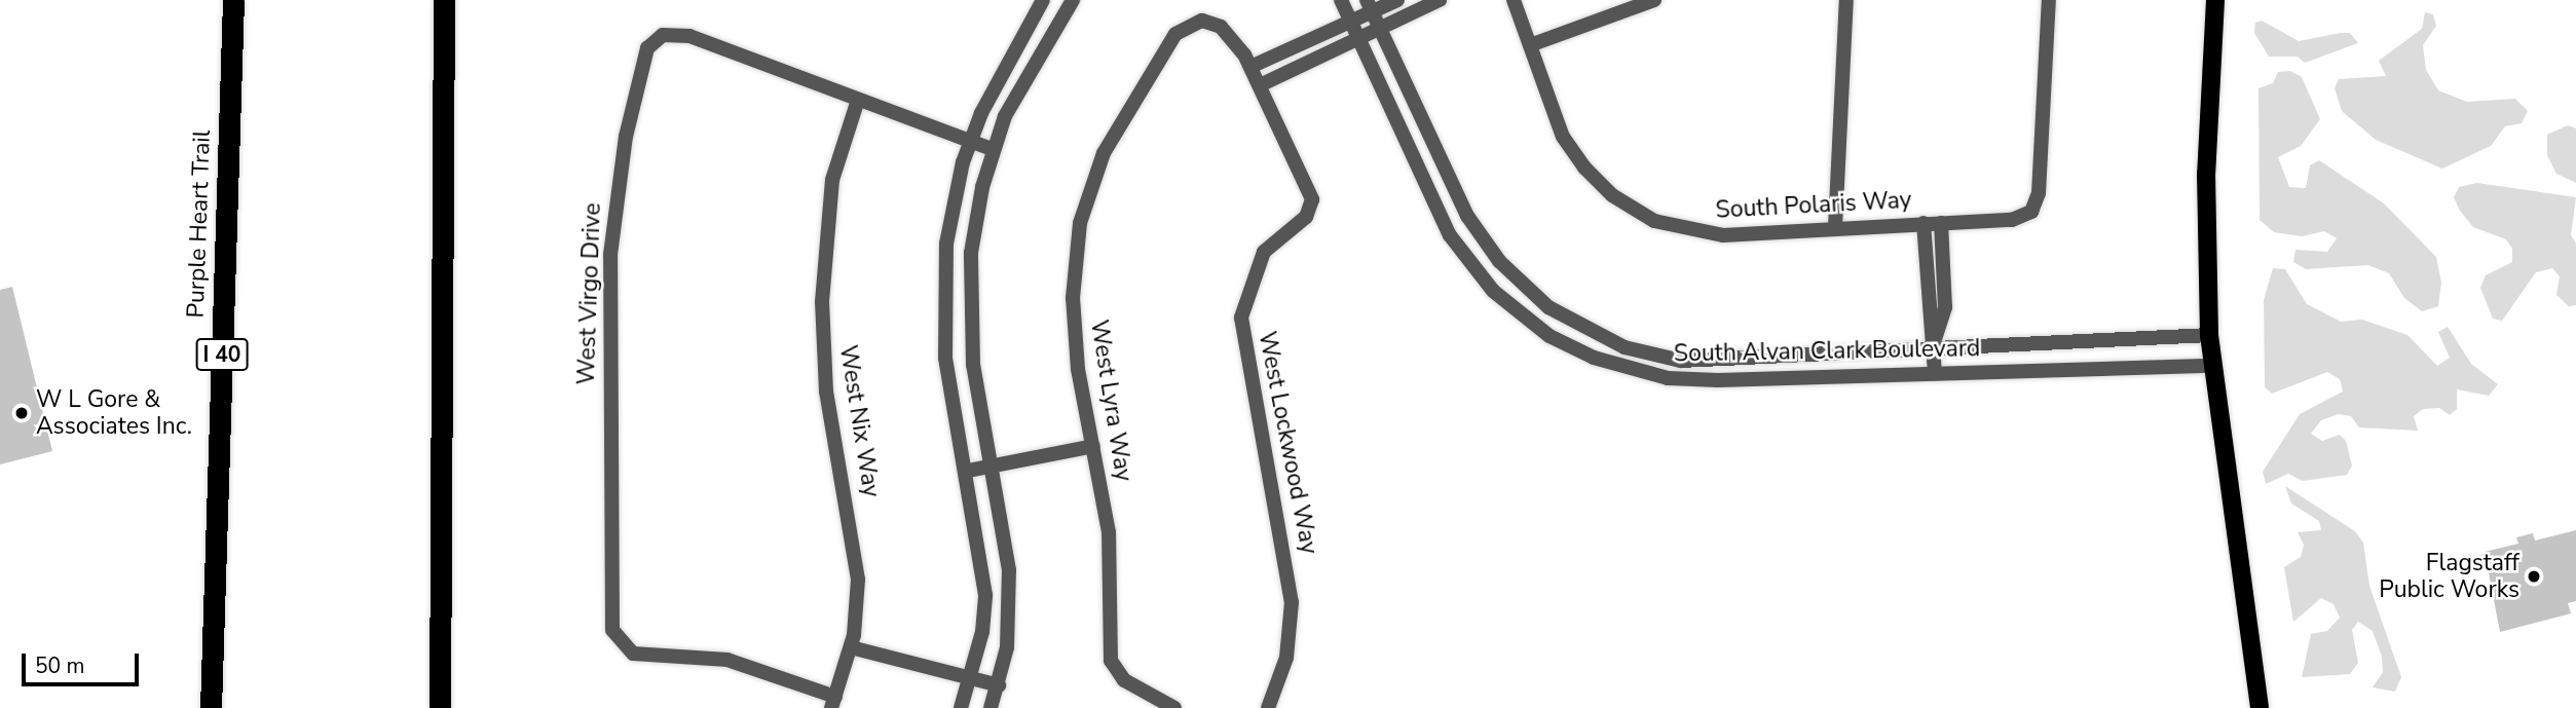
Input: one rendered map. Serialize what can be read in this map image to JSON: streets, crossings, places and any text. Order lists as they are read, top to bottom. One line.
{"streets":{"highway":["Purple Heart Trail","I 40"],"street":["South Polaris Way","West Virgo Drive","South Alvan Clark Boulevard","West Lyra Way","West Nix Way","West Lockwood Way"]},"crossings":[["West Virgo Drive","West Nix Way"]],"places":["W L Gore & Associates Inc.","Flagstaff Public Works"],"scale_bar":"50 m"}
